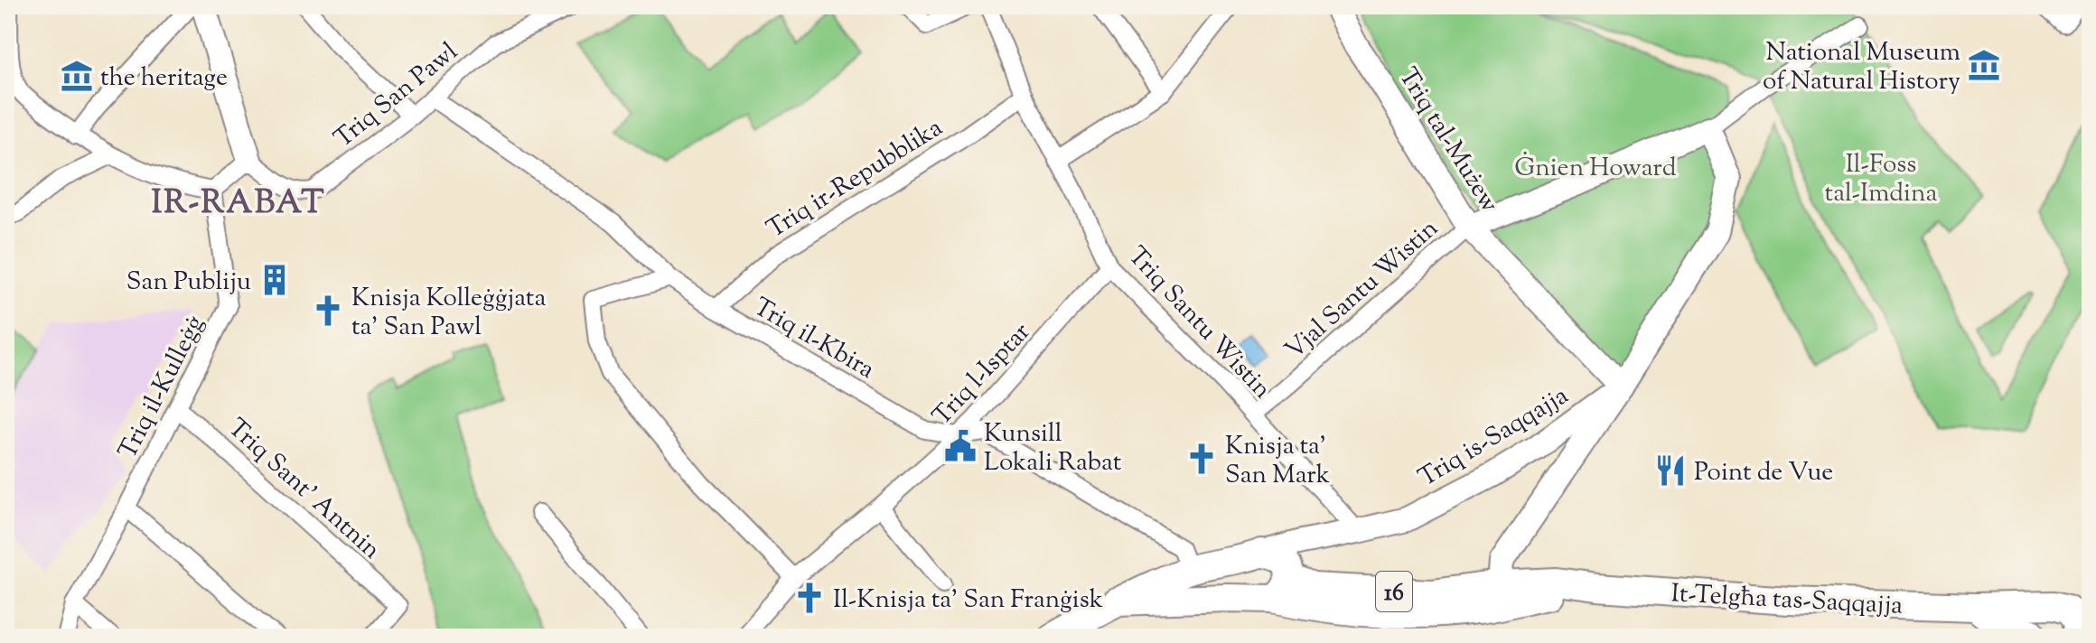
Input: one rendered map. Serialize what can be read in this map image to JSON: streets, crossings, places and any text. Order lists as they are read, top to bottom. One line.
{"streets":{"main road":["16","It-Telgħa tas-Saqqajja"],"street":["Triq San Pawl","Triq tal-Mużew","Triq ir-Repubblika","Vjal Santu Wistin","Triq Santu Wistin","Triq il-Kbira","Triq l-Isptar","Triq il-Kulleġġ","Triq is-Saqqajja","Triq Sant' Antnin"]},"crossings":[["Triq San Pawl","Triq il-Kbira"],["Triq tal-Mużew","Vjal Santu Wistin"],["Triq tal-Mużew","Triq is-Saqqajja"],["Triq ir-Repubblika","Triq Santu Wistin"],["Triq ir-Repubblika","Triq il-Kbira"],["Vjal Santu Wistin","Triq Santu Wistin"],["Triq Santu Wistin","Triq l-Isptar"],["Triq Santu Wistin","Triq is-Saqqajja"],["Triq il-Kbira","Triq l-Isptar"],["Triq il-Kbira","16"],["Triq il-Kulleġġ","Triq Sant' Antnin"],["Triq is-Saqqajja","16"],["16","It-Telgħa tas-Saqqajja"]],"districts":["IR-RABAT"],"parks":["Il-Foss tal-Imdina","Ġnien Howard"],"places":{"museum":["National Museum of Natural History","the heritage"],"building":["San Publiju"],"church":["Knisja Kolleġġjata ta' San Pawl","Knisja ta' San Mark","Il-Knisja ta' San Franġisk"],"public building":["Kunsill Lokali Rabat"],"restaurant":["Point de Vue"]}}
